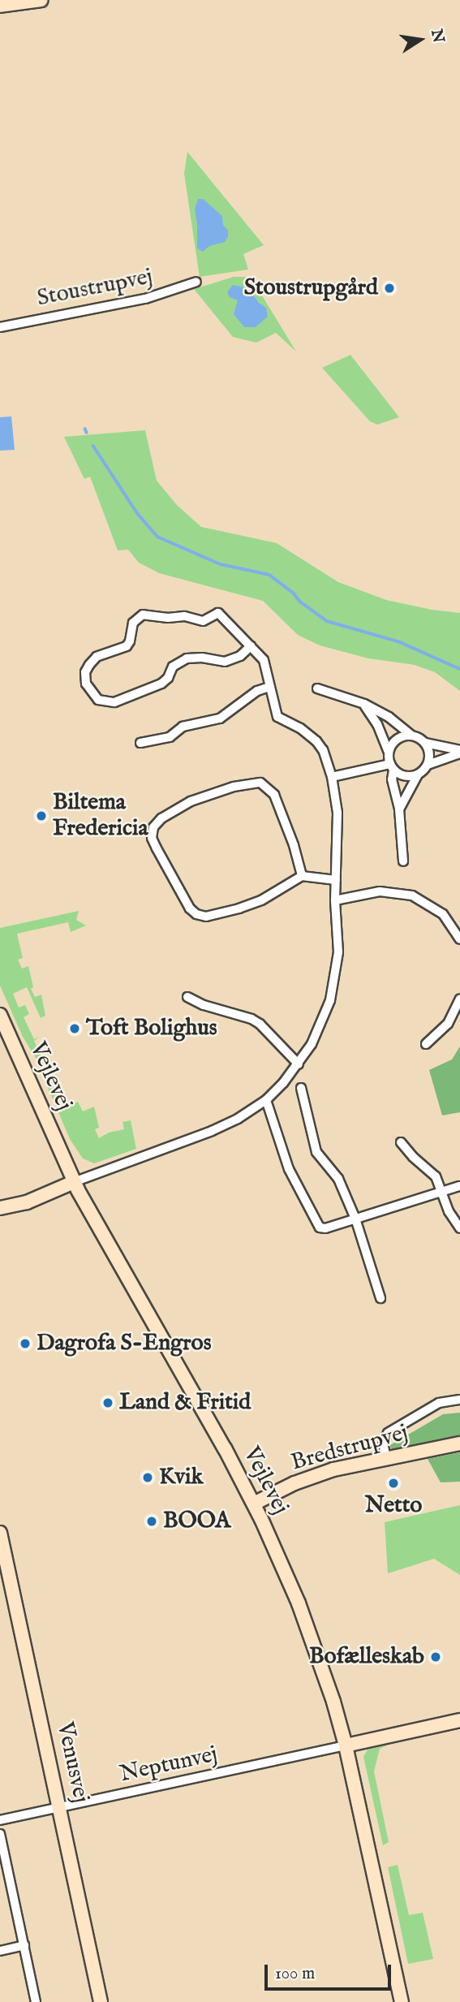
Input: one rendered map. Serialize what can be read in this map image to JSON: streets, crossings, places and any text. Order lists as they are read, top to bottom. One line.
{"streets":{"street":["Stoustrupvej","Vejlevej","Bredstrupvej","Venusvej","Neptunvej"]},"crossings":[["Vejlevej","Bredstrupvej"],["Vejlevej","Neptunvej"],["Venusvej","Neptunvej"]],"places":["Stoustrupgård","Biltema Fredericia","Toft Bolighus","Dagrofa S-Engros","Land & Fritid","Kvik","Netto","BOOA","Bofælleskab"],"scale_bar":"100 m","north":"right"}
